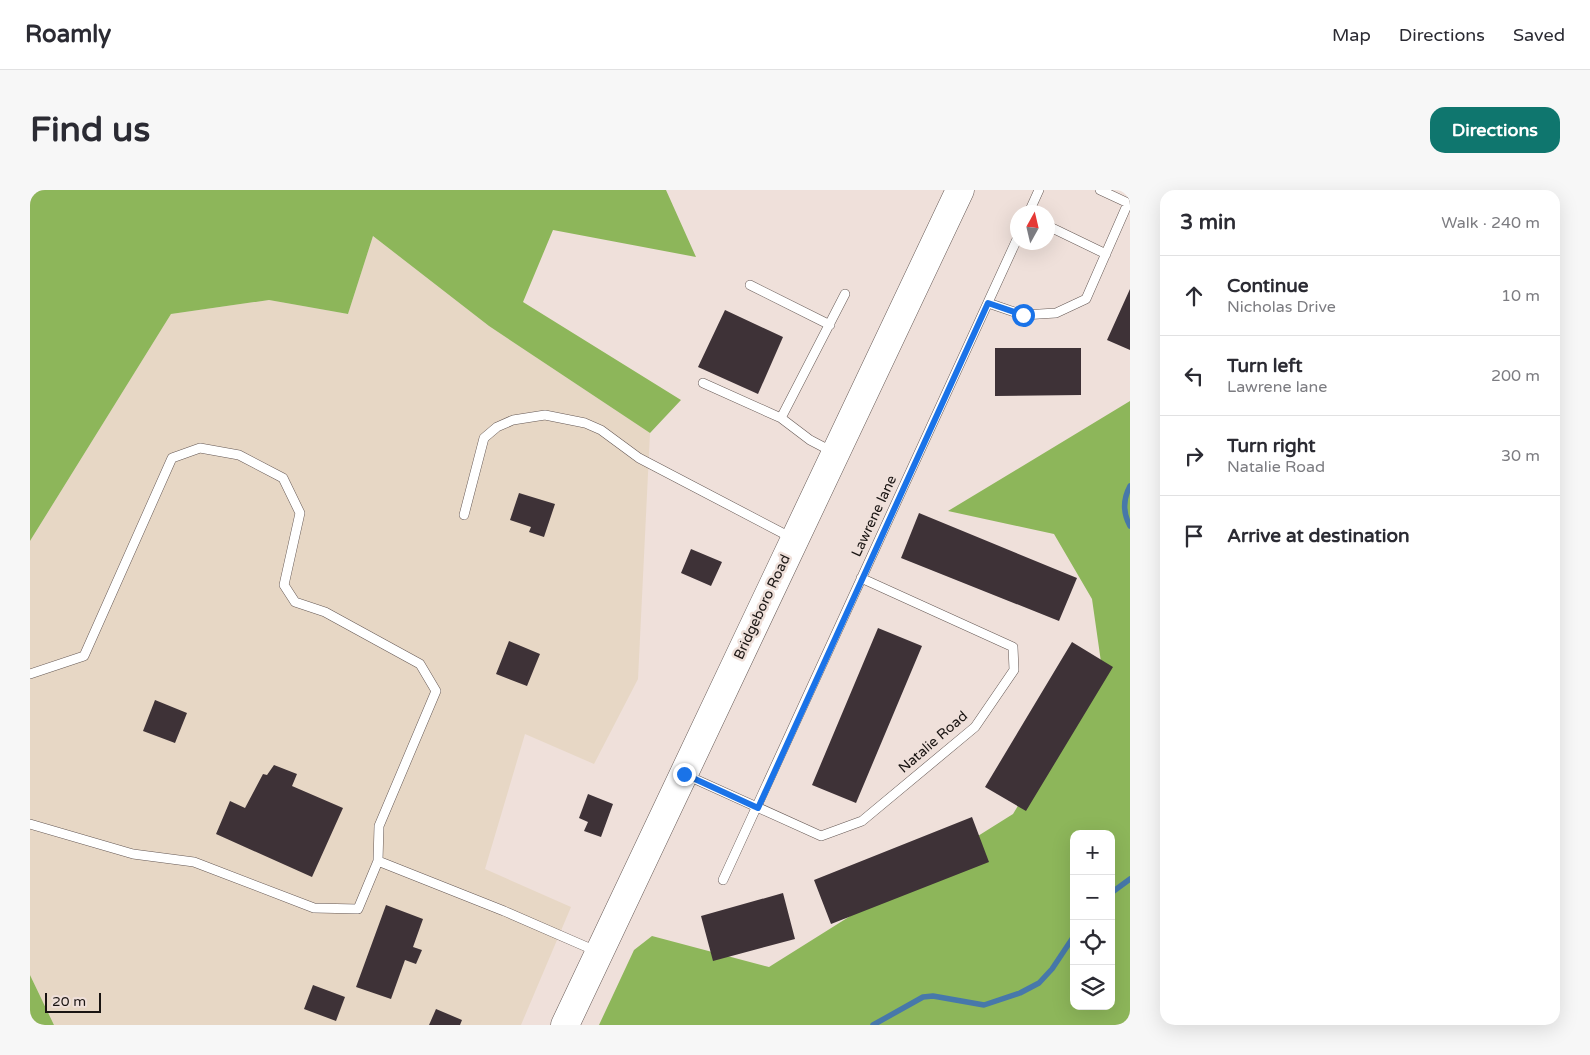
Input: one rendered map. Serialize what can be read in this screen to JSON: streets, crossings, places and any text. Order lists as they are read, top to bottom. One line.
{"streets":{"main road":["Bridgeboro Road"],"lane":["Lawrene lane","Natalie Road"]},"crossings":[["Lawrene lane","Natalie Road"],["Bridgeboro Road","Natalie Road"]],"scale_bar":"20 m","north":"top","page":{"header":"Roamly","nav":["Map","Directions","Saved"],"buttons":"Directions","title":"Find us","heading":["3 min","Walk · 240 m"],"list":[["Continue","Nicholas Drive","10 m"],["Turn left","Lawrene lane","200 m"],["Turn right","Natalie Road","30 m"],"Arrive at destination"],"map_buttons":["+","−"],"scale":"20 m"}}
